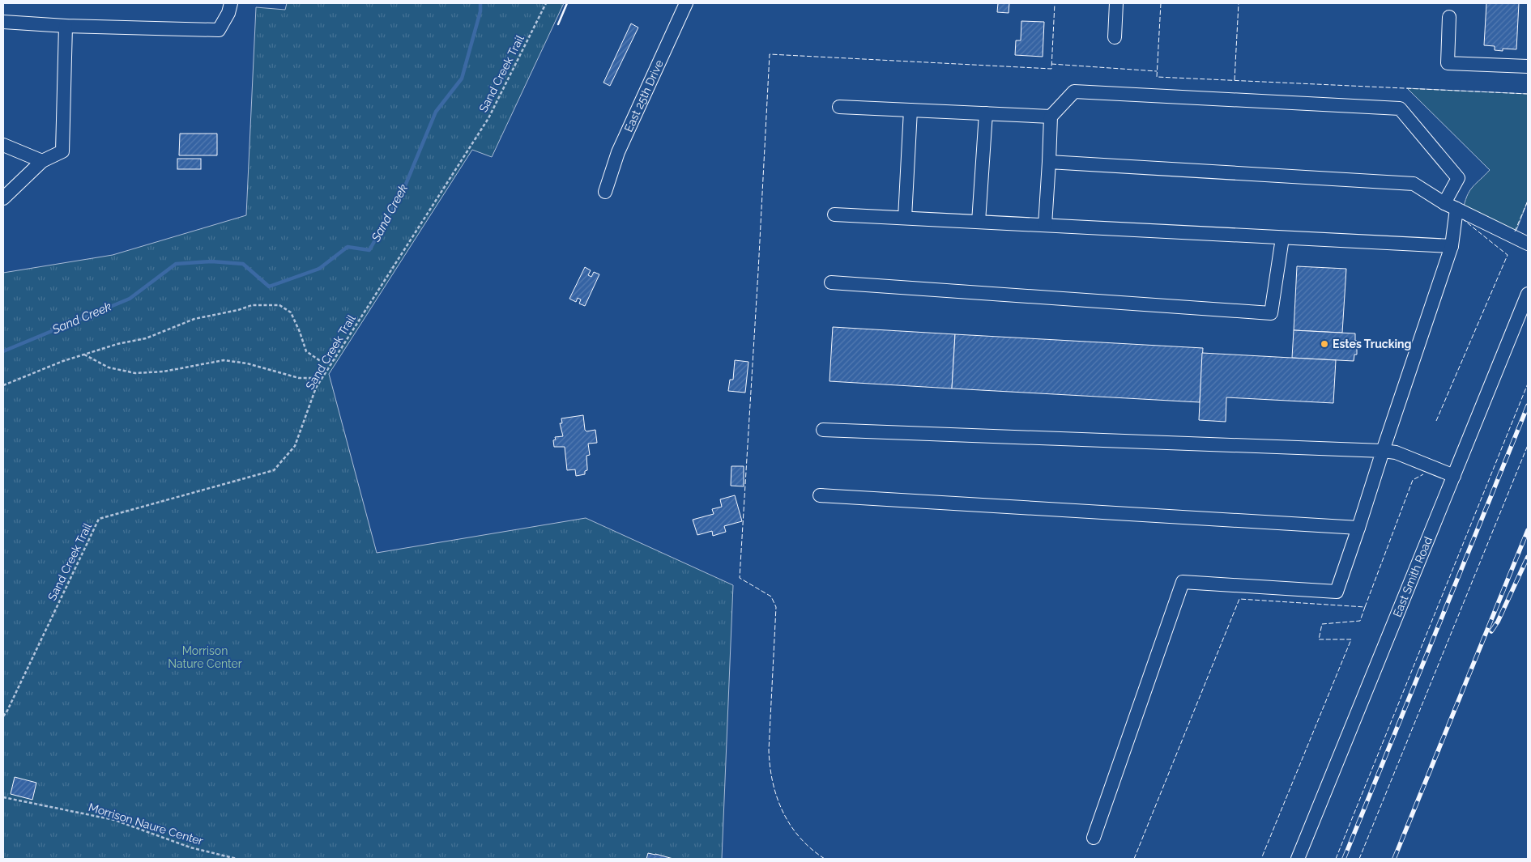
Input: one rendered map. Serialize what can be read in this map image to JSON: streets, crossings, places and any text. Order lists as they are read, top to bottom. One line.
{"streets":{"street":["East 25th Drive","East Smith Road"],"path":["Sand Creek Trail","Morrison Naure Center"]},"water":["Sand Creek"],"parks":["Morrison Nature Center"],"places":["Estes Trucking"]}
